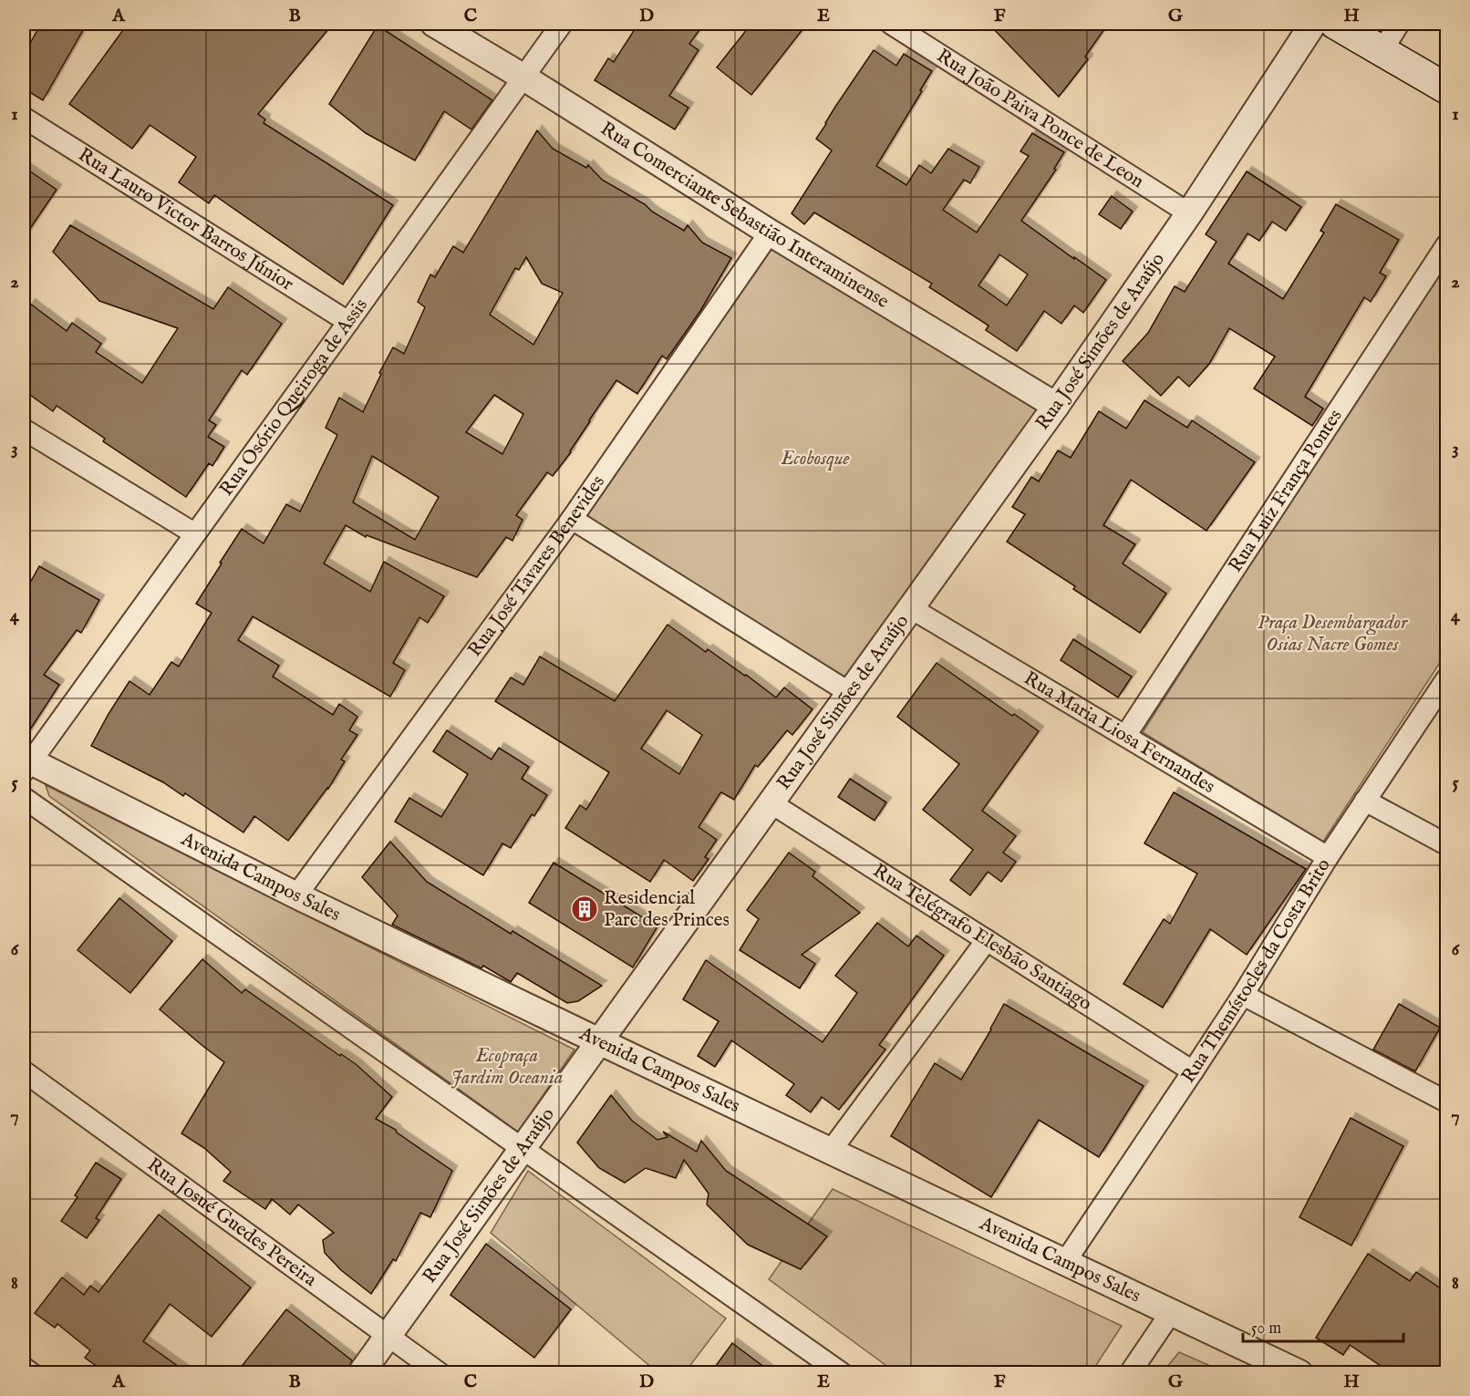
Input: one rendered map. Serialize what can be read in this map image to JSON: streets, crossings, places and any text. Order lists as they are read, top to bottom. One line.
{"streets":{"street":["Rua João Paiva Ponce de Leon","Rua Comerciante Sebastião Interaminense","Rua Lauro Victor Barros Júnior","Rua José Simões de Araújo","Rua Osório Queiroga de Assis","Rua Luiz França Pontes","Rua José Tavares Benevides","Rua Maria Liosa Fernandes","Avenida Campos Sales","Rua Telégrafo Elesbão Santiago","Rua Themístocles da Costa Brito","Rua Josué Guedes Pereira"]},"crossings":[["Rua João Paiva Ponce de Leon","Rua José Simões de Araújo"],["Rua Comerciante Sebastião Interaminense","Rua José Simões de Araújo"],["Rua Comerciante Sebastião Interaminense","Rua Osório Queiroga de Assis"],["Rua Comerciante Sebastião Interaminense","Rua José Tavares Benevides"],["Rua Lauro Victor Barros Júnior","Rua Osório Queiroga de Assis"],["Rua José Simões de Araújo","Rua Maria Liosa Fernandes"],["Rua José Simões de Araújo","Avenida Campos Sales"],["Rua José Simões de Araújo","Rua Telégrafo Elesbão Santiago"],["Rua José Simões de Araújo","Rua Josué Guedes Pereira"],["Rua Osório Queiroga de Assis","Avenida Campos Sales"],["Rua Luiz França Pontes","Rua Maria Liosa Fernandes"],["Rua José Tavares Benevides","Avenida Campos Sales"],["Rua Maria Liosa Fernandes","Rua Themístocles da Costa Brito"],["Avenida Campos Sales","Rua Themístocles da Costa Brito"],["Rua Telégrafo Elesbão Santiago","Rua Themístocles da Costa Brito"]],"parks":["Ecobosque","Praça Desembargador Osias Nacre Gomes","Ecopraça Jardim Oceania"],"places":{"building":["Residencial Parc des Princes"]},"scale_bar":"50 m","grid":{"columns":["A","B","C","D","E","F","G","H"],"rows":["1","2","3","4","5","6","7","8"]}}
